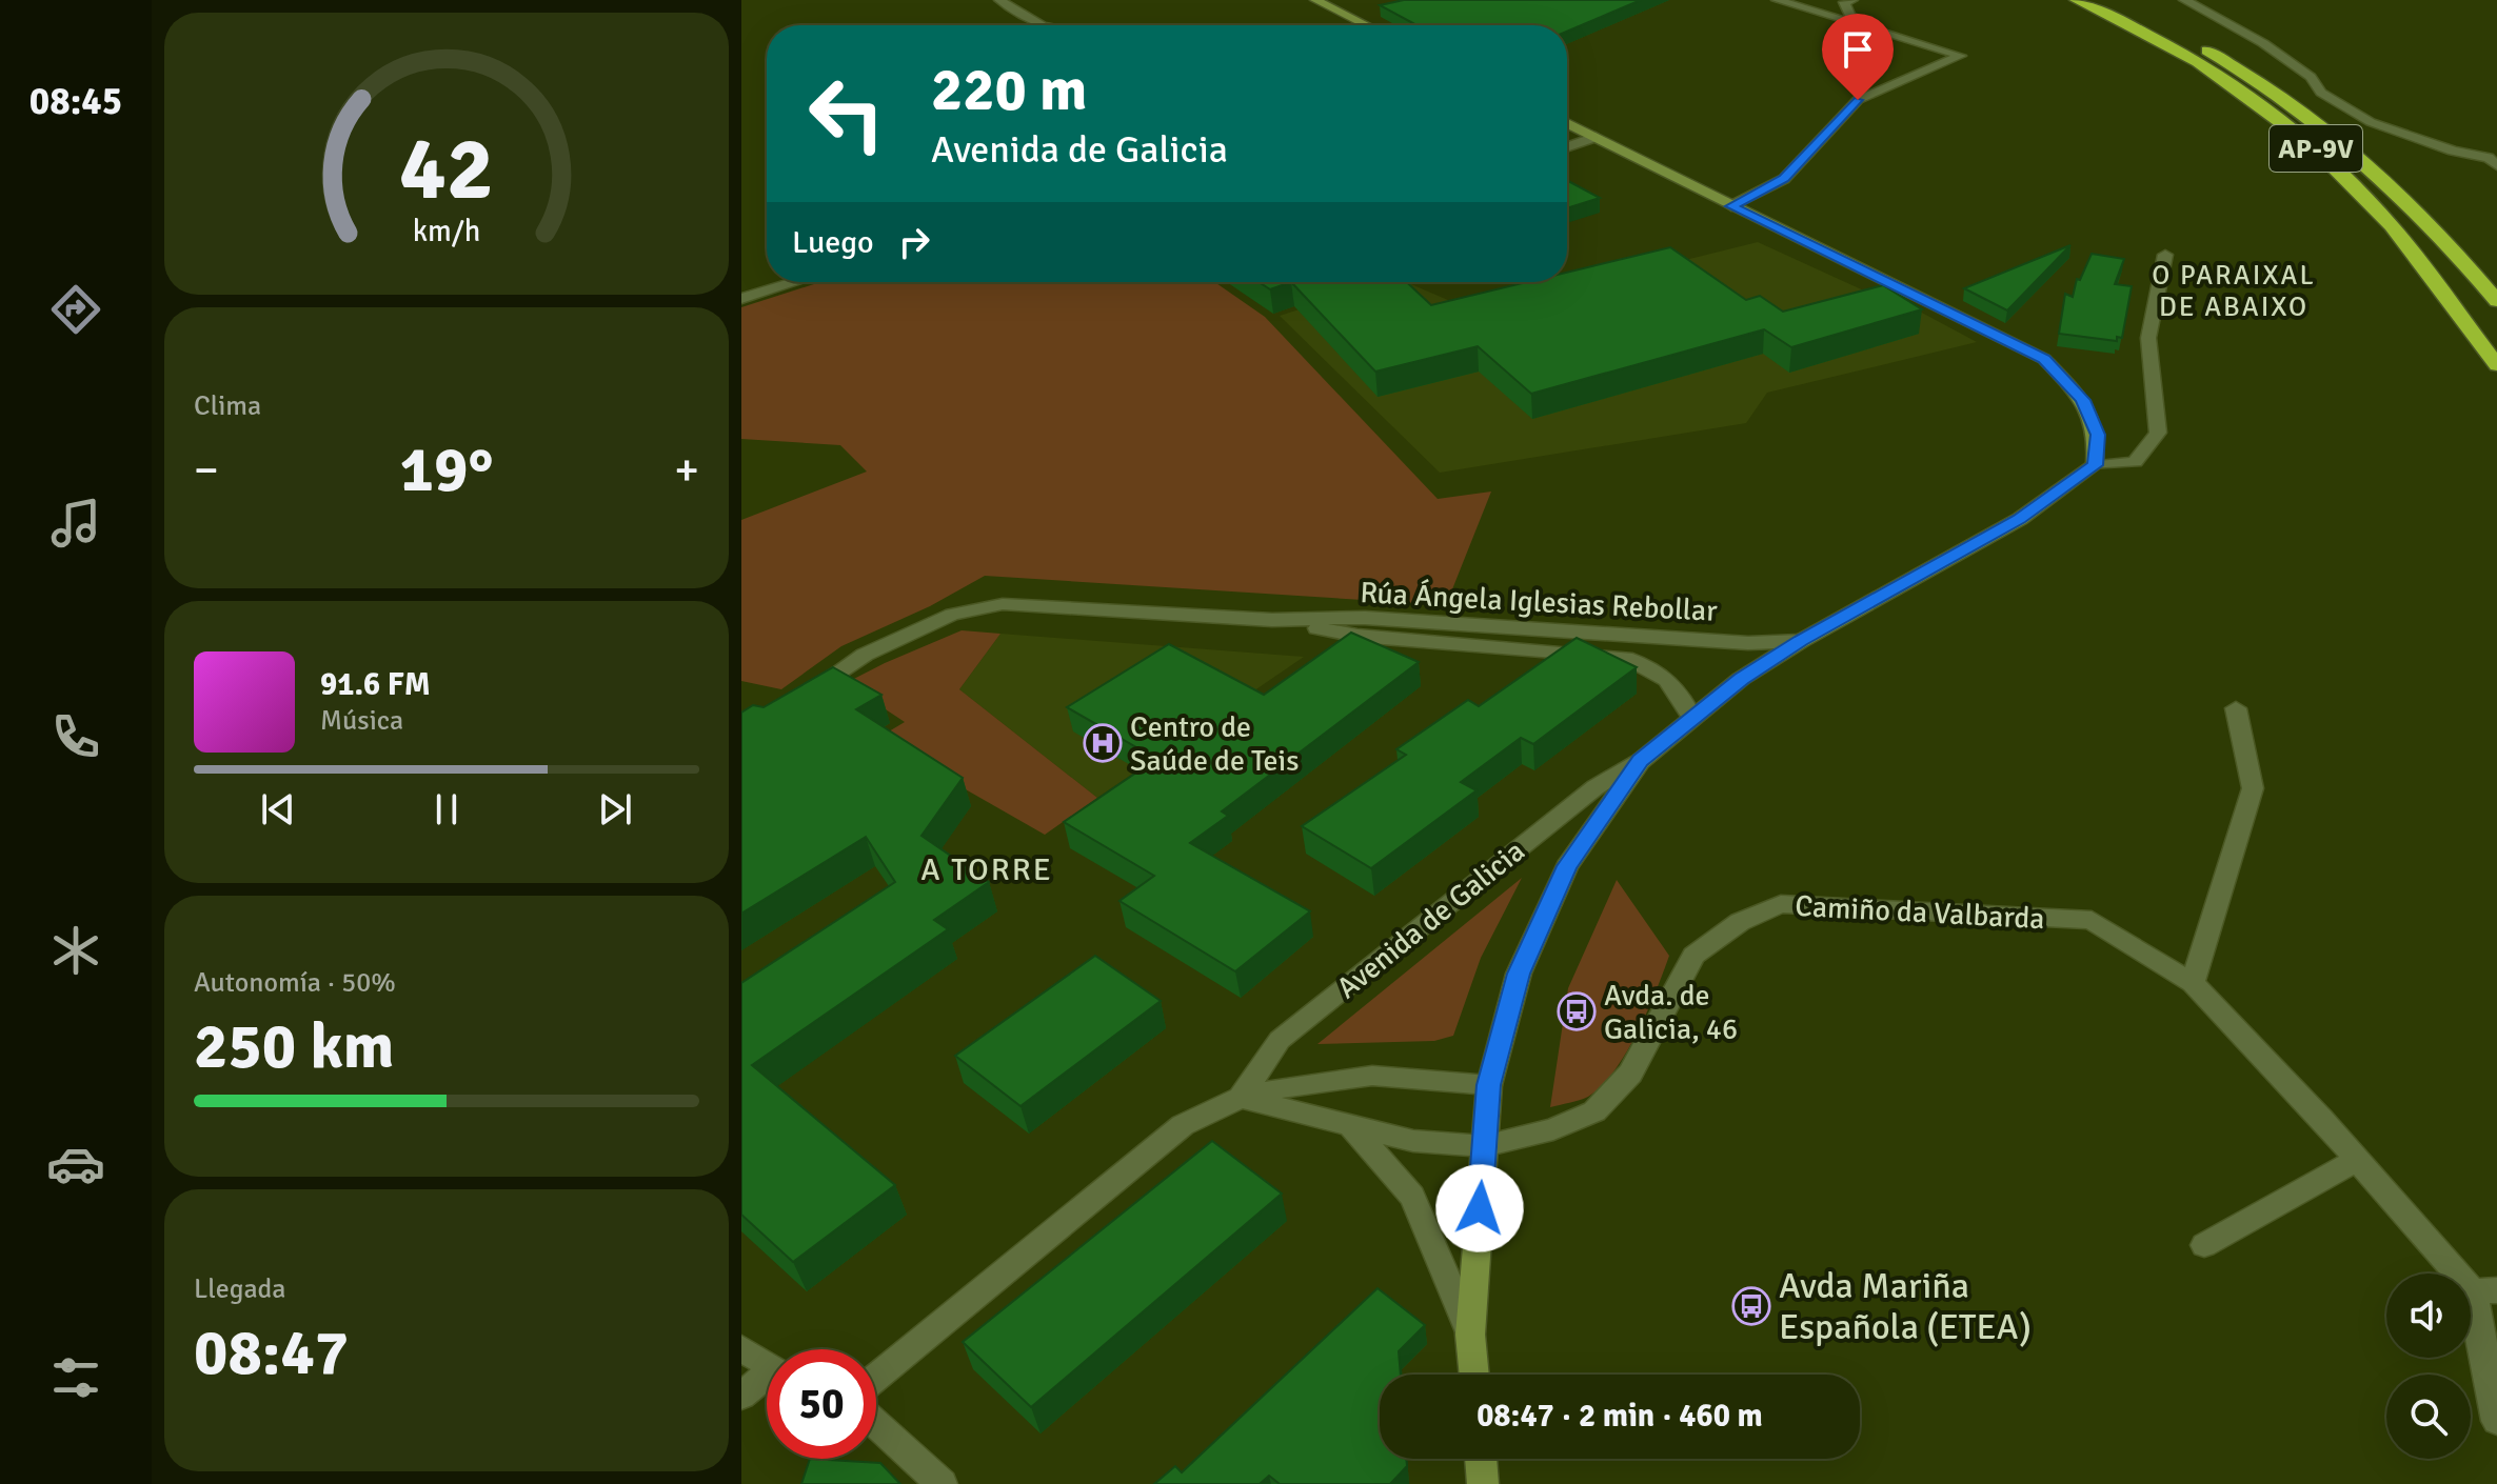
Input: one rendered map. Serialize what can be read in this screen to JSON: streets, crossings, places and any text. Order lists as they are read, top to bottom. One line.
{"streets":{"highway":["AP-9V"],"main road":["Avenida de Galicia"],"street":["Rúa Ángela Iglesias Rebollar","Camiño da Valbarda"]},"crossings":[["Rúa Ángela Iglesias Rebollar","Avenida de Galicia"],["Camiño da Valbarda","Avenida de Galicia"]],"districts":["O PARAIXAL DE ABAIXO","A TORRE"],"places":{"hospital":["Centro de Saúde de Teis"],"bus stop":["Avda. de Galicia, 46","Avda Mariña Española (ETEA)"]},"page":{"tabs":"08:45","turn":["220 m","Avenida de Galicia"],"then":"Luego","tile":["Clima",["Autonomía · 50%","250 km"],["Llegada","08:47"]],"heat":["−","19°","+"],"song":["91.6 FM","Música"],"limit":"50","trip":"08:47 · 2 min · 460 m","gauge":["42","km/h"]}}
